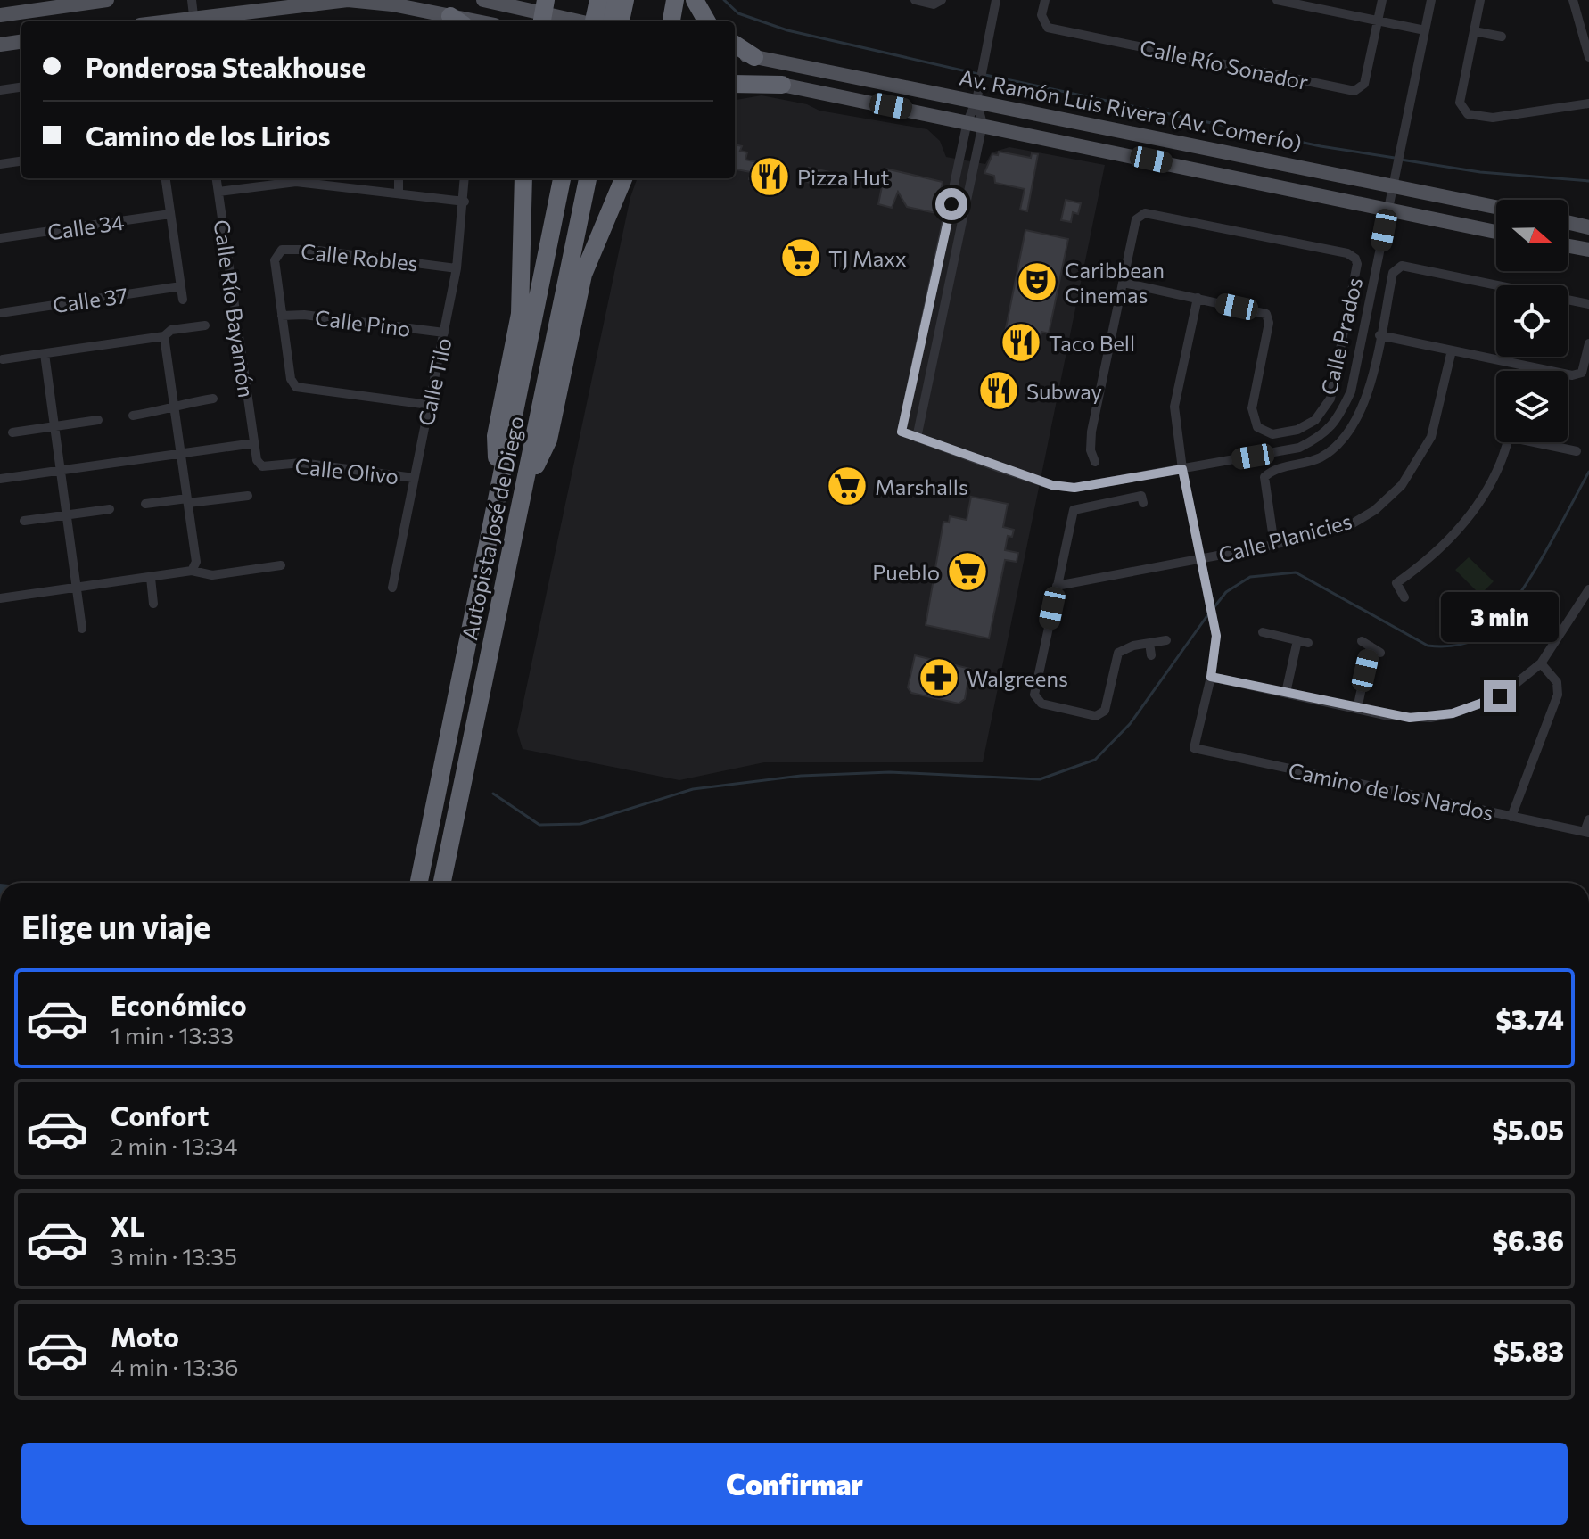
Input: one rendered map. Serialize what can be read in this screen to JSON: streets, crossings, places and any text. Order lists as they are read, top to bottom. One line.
{"streets":{"highway":["Autopista José de Diego"],"main road":["Av. Ramón Luis Rivera (Av. Comerío)"],"street":["Calle Río Sonador","Calle 34","Calle Robles","Calle 37","Calle Río Bayamón","Calle Pino","Calle Prados","Calle Tilo","Calle Olivo","Calle Planicies","Camino de los Nardos"]},"crossings":[["Calle Robles","Calle Pino"],["Calle Robles","Calle Tilo"],["Calle Río Bayamón","Calle Olivo"],["Calle Pino","Calle Tilo"],["Calle Tilo","Calle Olivo"]],"places":{"restaurant":["Pizza Hut","Taco Bell","Subway"],"supermarket":["TJ Maxx","Marshalls","Pueblo"],"theatre":["Caribbean Cinemas"],"pharmacy":["Walgreens"]},"north":"right","page":{"banner":["Ponderosa Steakhouse","Camino de los Lirios"],"bubble":"3 min","heading":"Elige un viaje","list":[{"name":"Económico","note":"1 min · 13:33","value":"$3.74"},{"name":"Confort","note":"2 min · 13:34","value":"$5.05"},{"name":"XL","note":"3 min · 13:35","value":"$6.36"},{"name":"Moto","note":"4 min · 13:36","value":"$5.83"}],"buttons":"Confirmar"}}
